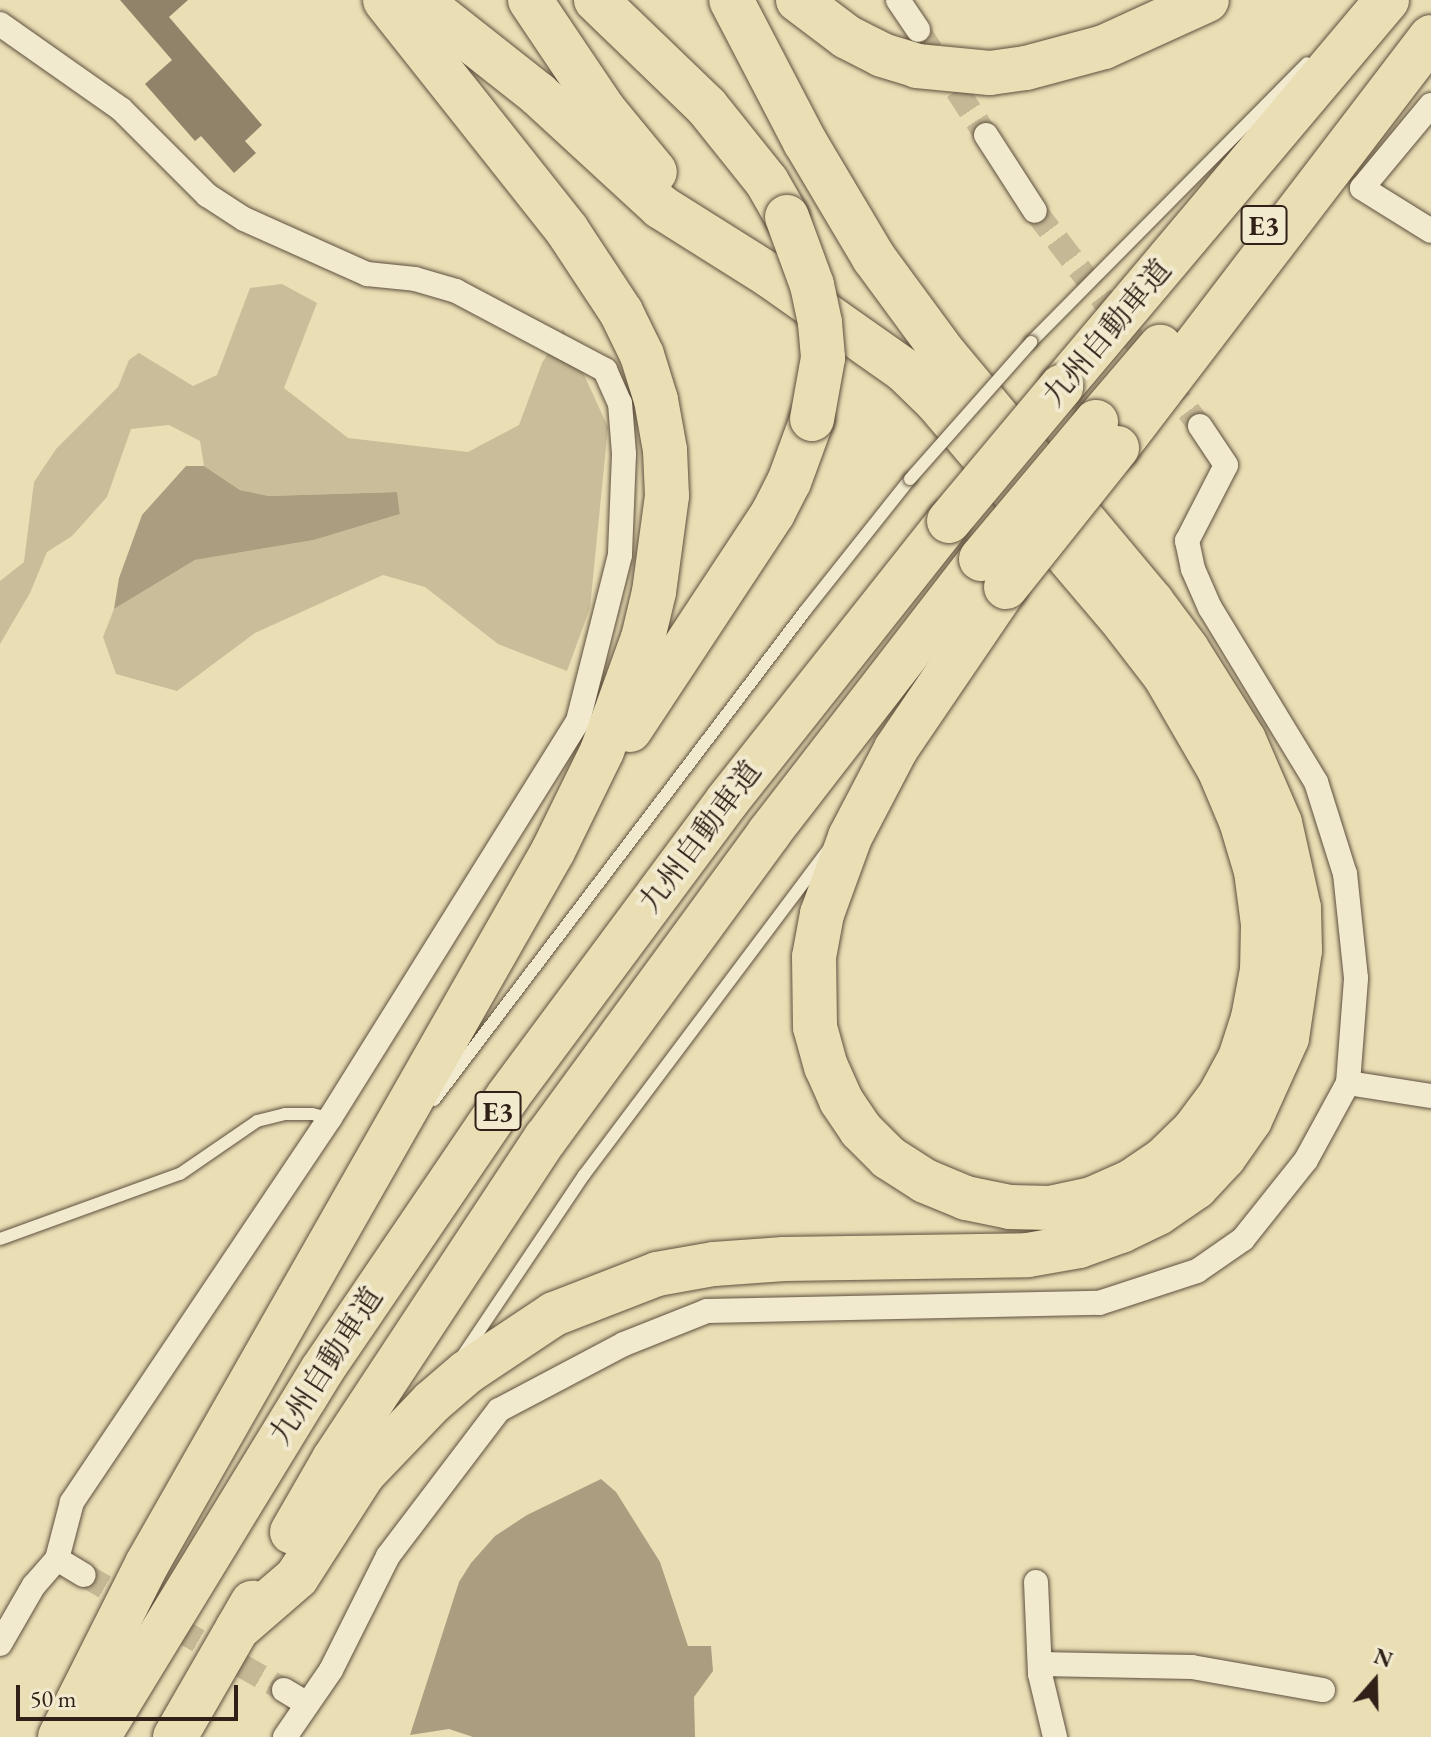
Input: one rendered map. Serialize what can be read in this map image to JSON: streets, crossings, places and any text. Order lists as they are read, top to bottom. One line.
{"streets":{"highway":["E3","九州自動車道"]},"scale_bar":"50 m","north":"top"}
